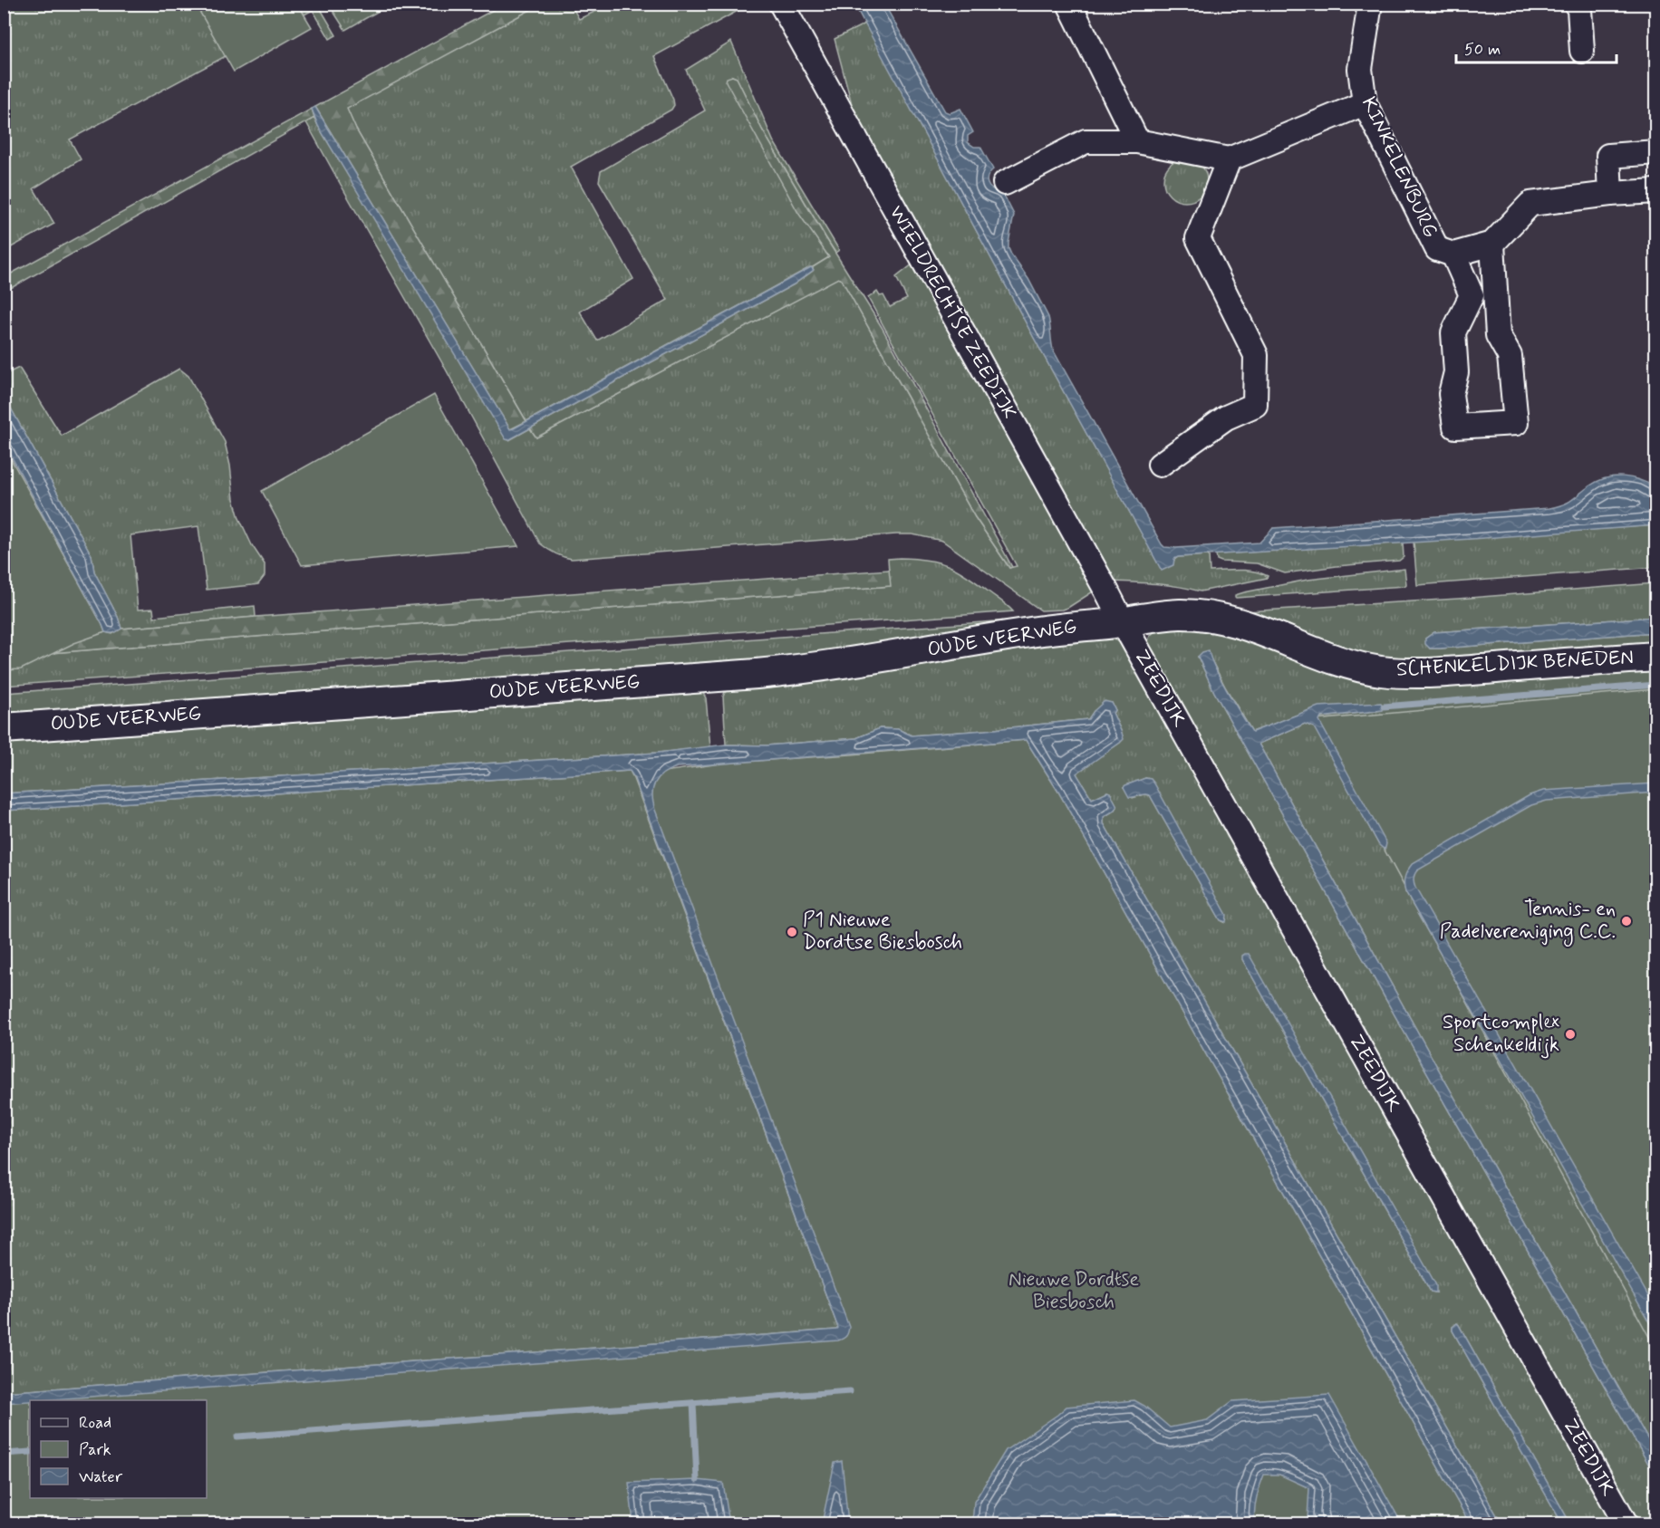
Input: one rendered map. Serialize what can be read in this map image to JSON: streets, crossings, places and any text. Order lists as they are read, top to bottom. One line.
{"streets":{"street":["KINKELENBURG","WIELDRECHTSE ZEEDIJK","OUDE VEERWEG","SCHENKELDIJK BENEDEN","ZEEDIJK"]},"crossings":[["WIELDRECHTSE ZEEDIJK","OUDE VEERWEG"],["WIELDRECHTSE ZEEDIJK","SCHENKELDIJK BENEDEN"],["WIELDRECHTSE ZEEDIJK","ZEEDIJK"],["OUDE VEERWEG","SCHENKELDIJK BENEDEN"],["OUDE VEERWEG","ZEEDIJK"],["SCHENKELDIJK BENEDEN","ZEEDIJK"]],"parks":["Nieuwe Dordtse Biesbosch"],"places":["Tennis- en Padelvereniging C.C.","P1 Nieuwe Dordtse Biesbosch","Sportcomplex Schenkeldijk"],"legend":["Road","Park","Water"],"scale_bar":"50 m"}
